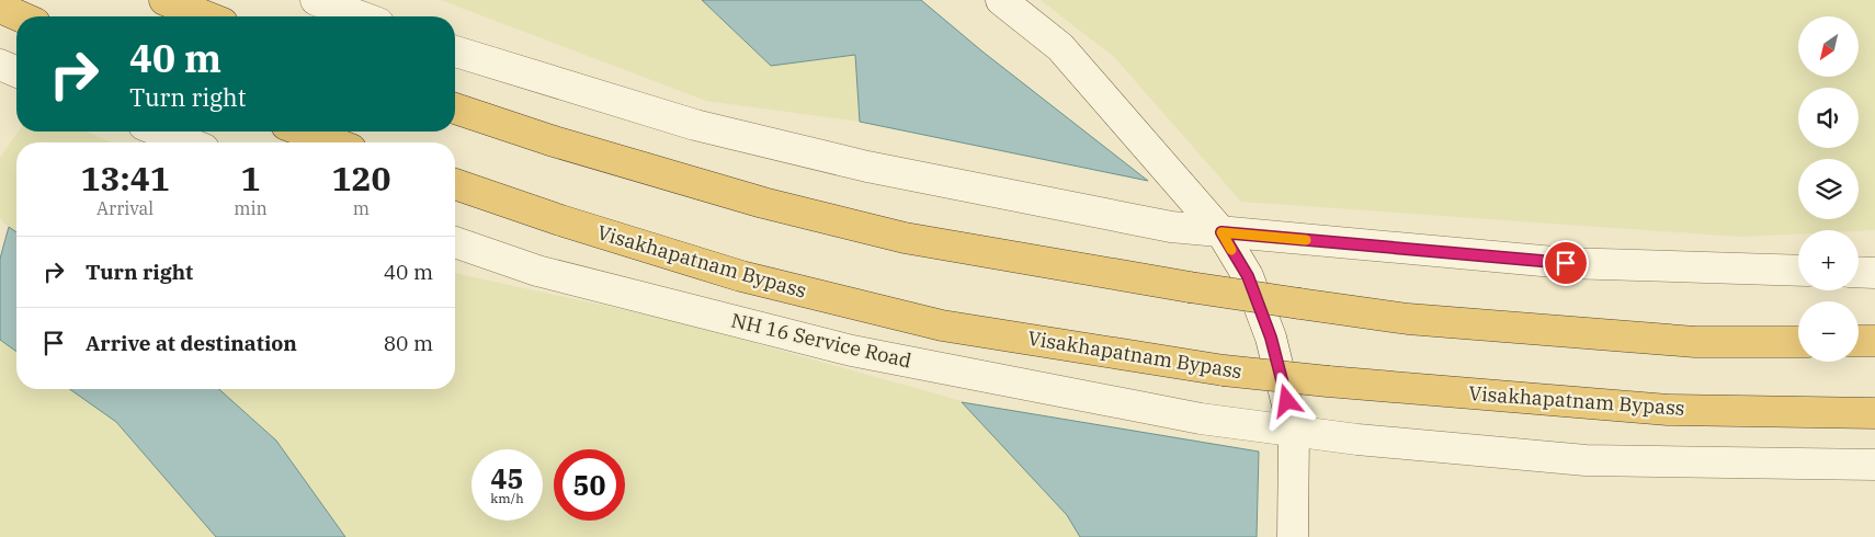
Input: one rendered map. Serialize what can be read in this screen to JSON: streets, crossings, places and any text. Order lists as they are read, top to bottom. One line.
{"streets":{"highway":["Visakhapatnam Bypass"],"street":["NH 16 Service Road"]},"north":"bottom left","page":{"map_buttons":["+","−"],"turn":["40 m","Turn right"],"eta":["13:41","Arrival","1","min","120","m"],"list":[{"name":"Turn right","value":"40 m"},{"name":"Arrive at destination","value":"80 m"}],"speed":"45 km/h","limit":"50"}}
